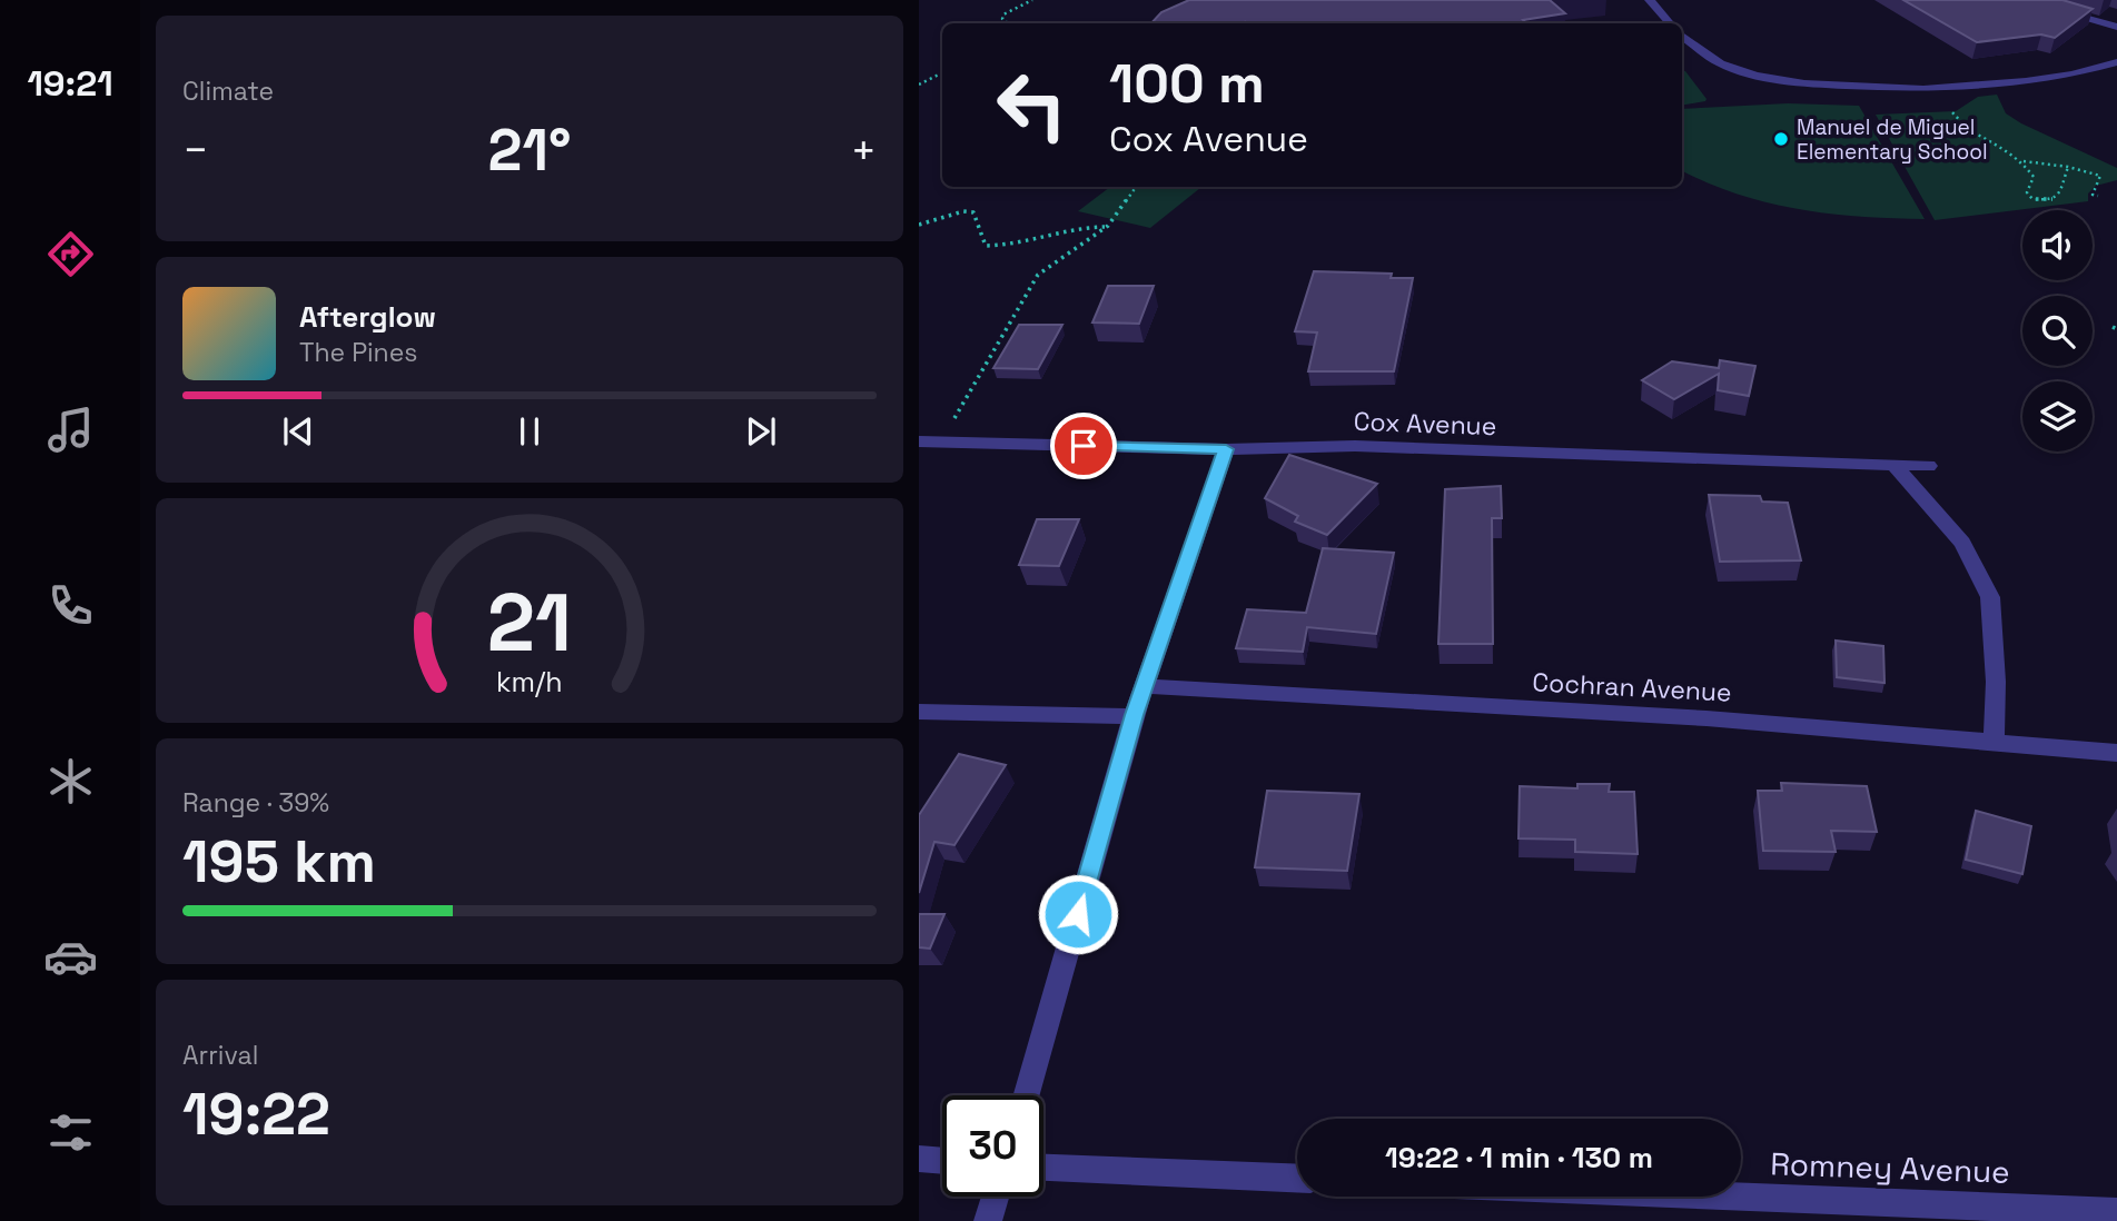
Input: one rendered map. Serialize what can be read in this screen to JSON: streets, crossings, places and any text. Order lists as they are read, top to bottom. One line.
{"streets":{"street":["Cox Avenue","Cochran Avenue","Romney Avenue"]},"places":["Manuel de Miguel Elementary School"],"page":{"tabs":"19:21","tile":["Climate",["Range · 39%","195 km"],["Arrival","19:22"]],"turn":["100 m","Cox Avenue"],"heat":["−","21°","+"],"song":["Afterglow","The Pines"],"limit":"30","trip":"19:22 · 1 min · 130 m","gauge":["21","km/h"]}}
